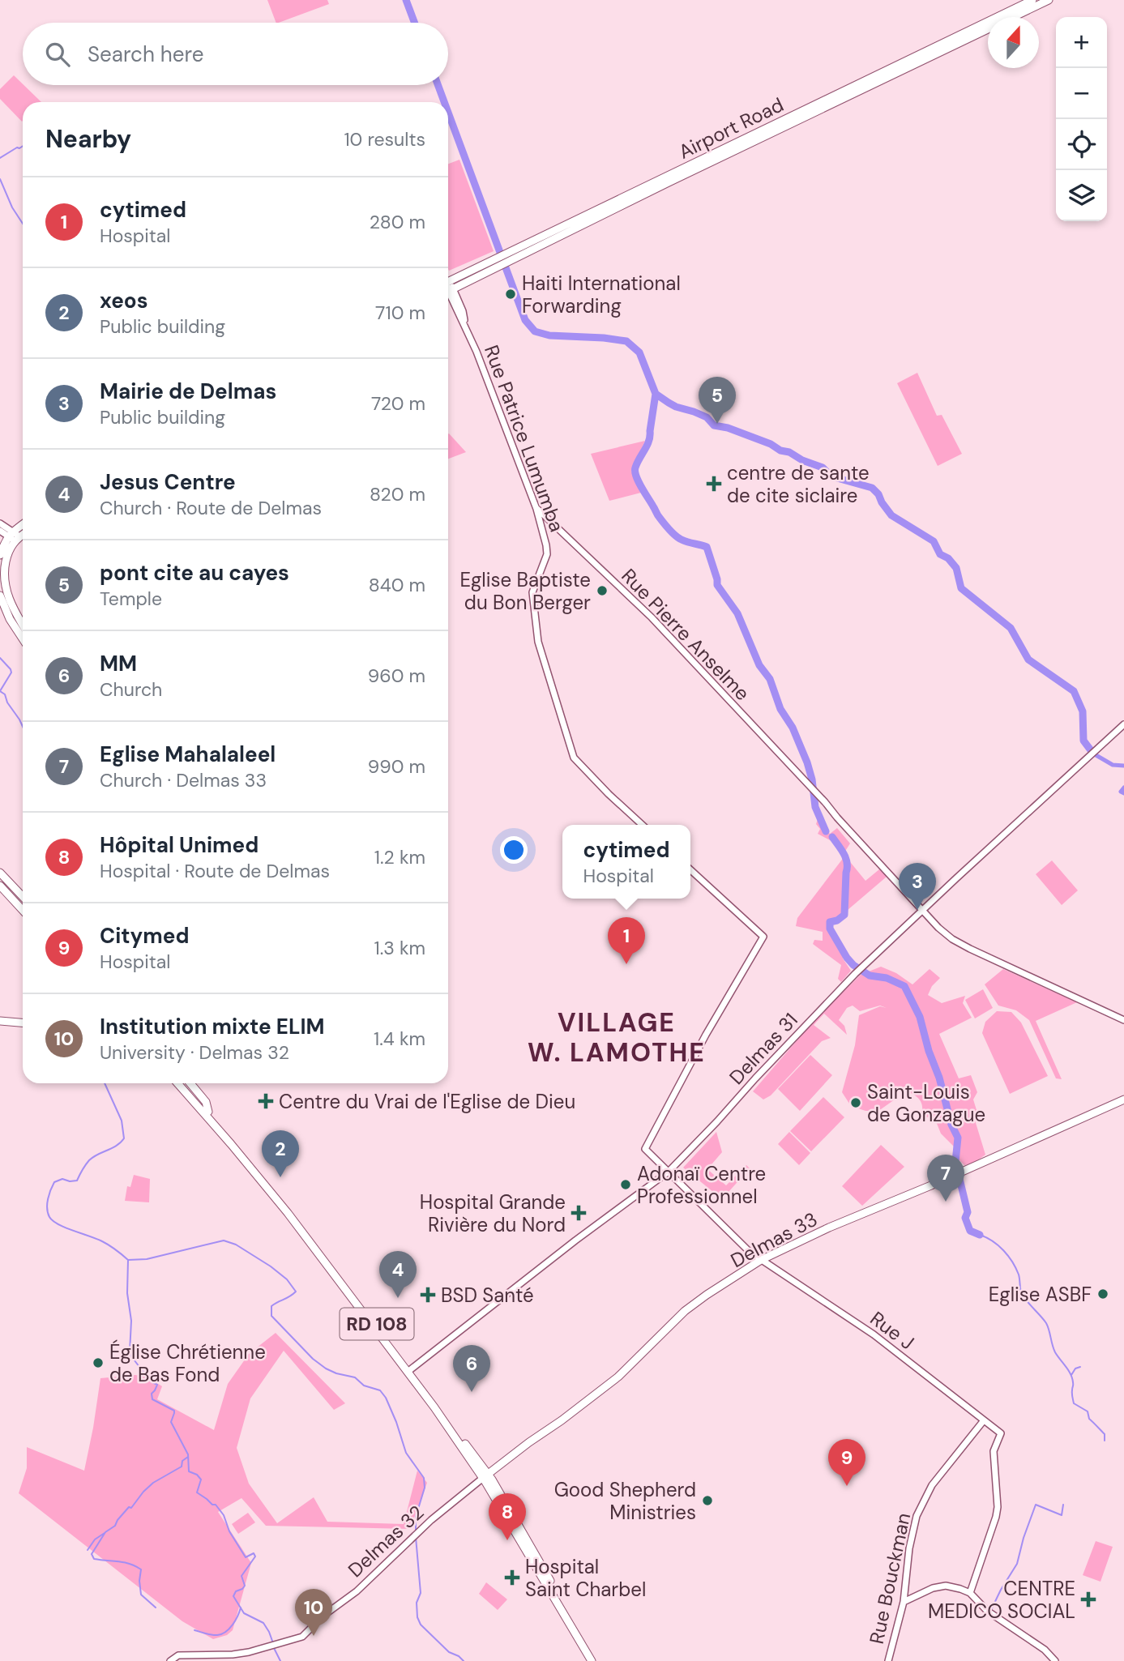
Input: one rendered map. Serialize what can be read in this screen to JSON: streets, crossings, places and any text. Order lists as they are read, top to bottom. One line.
{"streets":{"main road":["Airport Road","Delmas 33","RD 108"],"street":["Rue Patrice Lumumba","Rue Pierre Anselme","Delmas 31","Rue J","Delmas 32","Rue Bouckman"]},"crossings":[["Rue Patrice Lumumba","Rue Pierre Anselme"],["Rue Pierre Anselme","Delmas 31"],["Delmas 31","RD 108"],["Delmas 31","Rue J"],["Delmas 33","RD 108"],["Delmas 33","Rue J"],["Rue J","Rue Bouckman"]],"districts":["VILLAGE W. LAMOTHE"],"places":{"other":["Haiti International Forwarding","Eglise Baptiste du Bon Berger","Saint-Louis de Gonzague","Adonaï Centre Professionnel","Eglise ASBF","Église Chrétienne de Bas Fond","Good Shepherd Ministries"],"health":["centre de sante de cite siclaire","Centre du Vrai de l'Eglise de Dieu","Hospital Grande Rivière du Nord","BSD Santé","Hospital Saint Charbel","CENTRE MEDICO SOCIAL"]},"north":"top","page":{"map_buttons":["+","−"],"search":"Search here","heading":["Nearby","10 results"],"list":[{"mark":"1","name":"cytimed","note":"Hospital","value":"280 m"},{"mark":"2","name":"xeos","note":"Public building","value":"710 m"},{"mark":"3","name":"Mairie de Delmas","note":"Public building","value":"720 m"},{"mark":"4","name":"Jesus Centre","note":"Church · Route de Delmas","value":"820 m"},{"mark":"5","name":"pont cite au cayes","note":"Temple","value":"840 m"},{"mark":"6","name":"MM","note":"Church","value":"960 m"},{"mark":"7","name":"Eglise Mahalaleel","note":"Church · Delmas 33","value":"990 m"},{"mark":"8","name":"Hôpital Unimed","note":"Hospital · Route de Delmas","value":"1.2 km"},{"mark":"9","name":"Citymed","note":"Hospital","value":"1.3 km"},{"mark":"10","name":"Institution mixte ELIM","note":"University · Delmas 32","value":"1.4 km"}],"pins":["5","3","1","2","7","4","6","9","8","10"],"popup":["cytimed","Hospital"]}}
